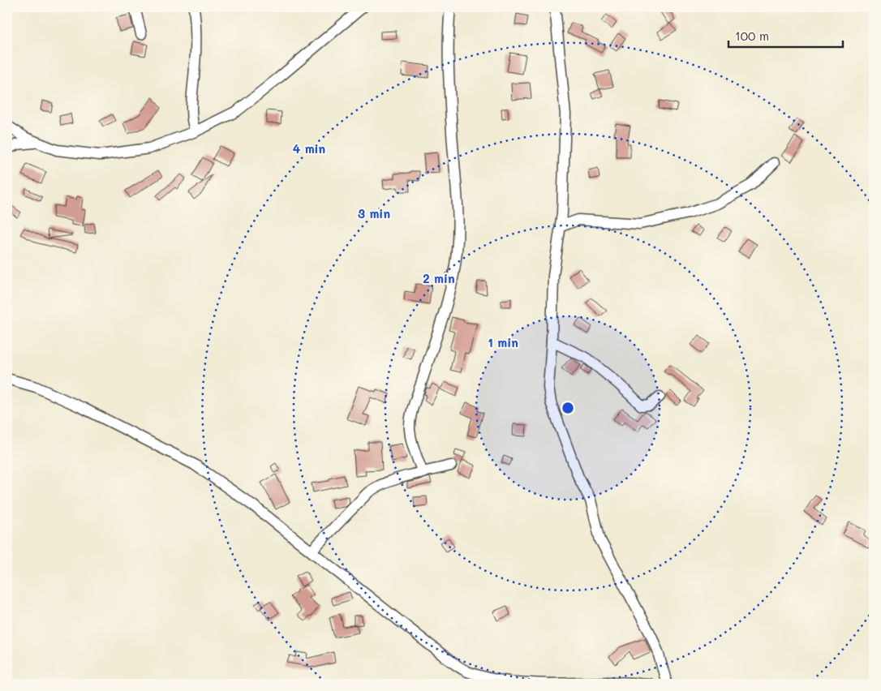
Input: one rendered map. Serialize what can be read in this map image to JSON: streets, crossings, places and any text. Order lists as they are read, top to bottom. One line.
{"scale_bar":"100 m","rings":["4 min","3 min","2 min","1 min"]}
